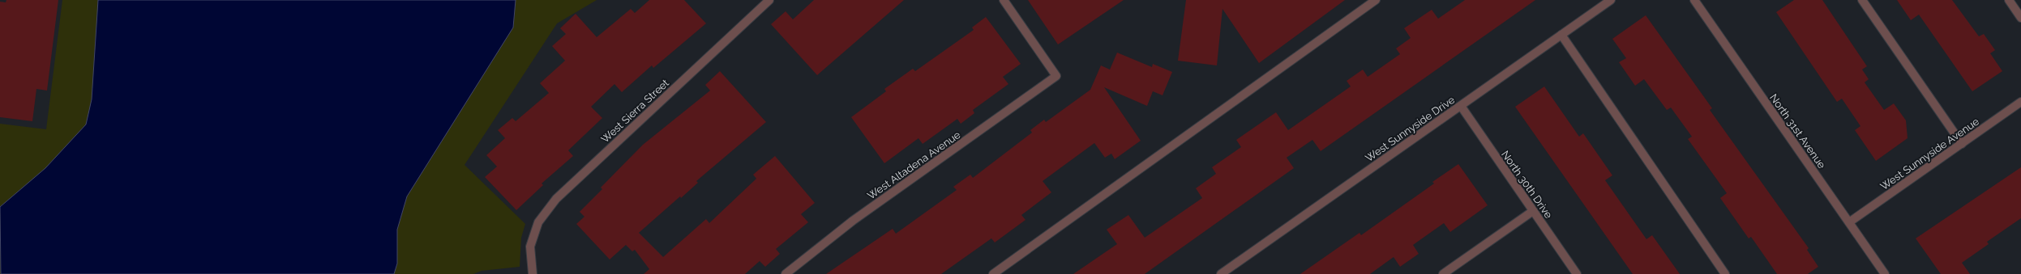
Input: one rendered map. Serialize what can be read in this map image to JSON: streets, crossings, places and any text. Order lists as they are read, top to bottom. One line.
{"streets":{"street":["West Sierra Street","West Sunnyside Drive","North 31st Avenue","West Sunnyside Avenue","West Altadena Avenue","North 30th Drive"]},"crossings":[["West Sunnyside Drive","North 30th Drive"],["North 31st Avenue","West Sunnyside Avenue"]]}
